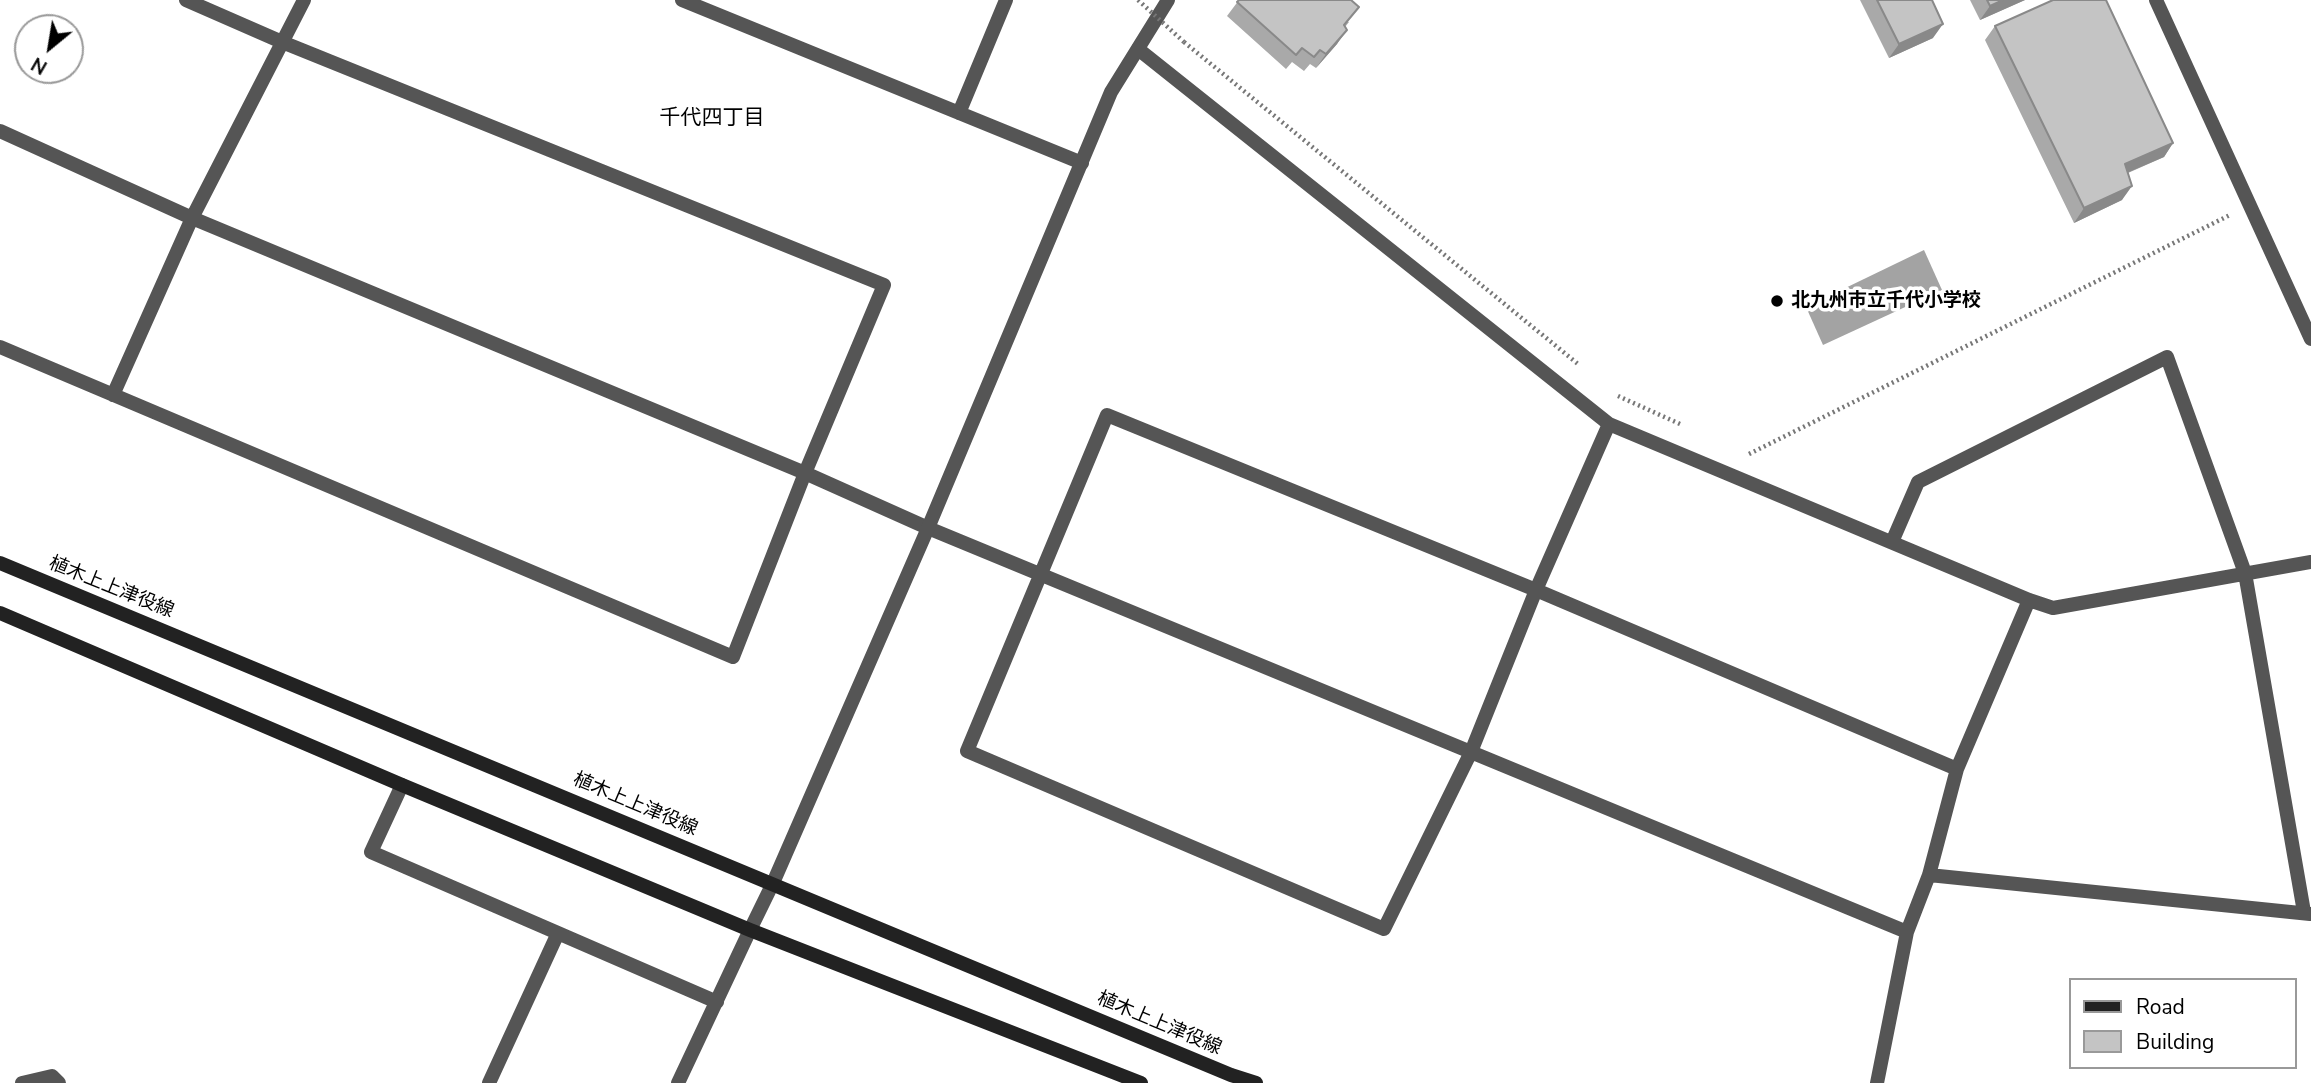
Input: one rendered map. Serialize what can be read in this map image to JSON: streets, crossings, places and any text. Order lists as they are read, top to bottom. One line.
{"streets":{"main road":["植木上上津役線"]},"districts":["千代四丁目"],"places":["北九州市立千代小学校"],"legend":["Road","Building"],"north":"bottom left"}
